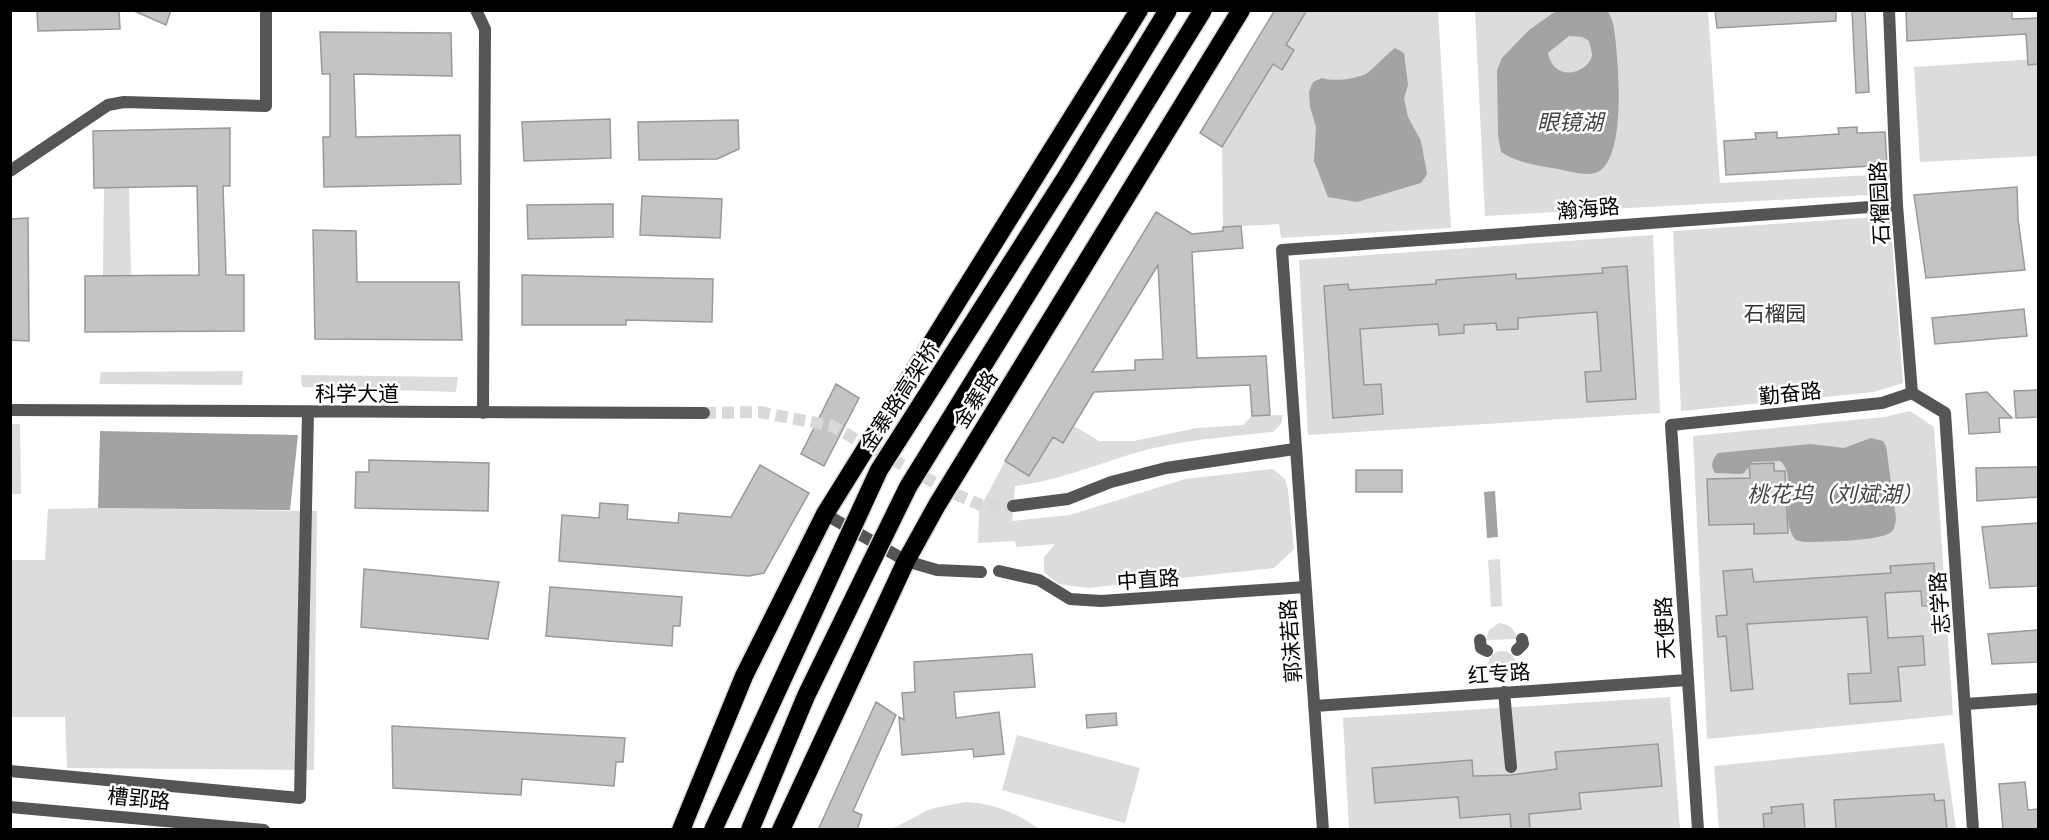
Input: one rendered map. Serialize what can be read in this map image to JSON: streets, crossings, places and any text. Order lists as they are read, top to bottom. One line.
{"streets":{"highway":["金寨路高架桥","金寨路"],"street":["石榴园路","瀚海路","科学大道","勤奋路","中直路","志学路","天使路","郭沫若路","红专路","槽郢路"]},"crossings":[["石榴园路","瀚海路"],["石榴园路","勤奋路"],["石榴园路","志学路"],["瀚海路","郭沫若路"],["勤奋路","志学路"],["勤奋路","天使路"],["中直路","郭沫若路"],["天使路","红专路"],["郭沫若路","红专路"]],"water":["眼镜湖","桃花坞（刘斌湖）"],"parks":["石榴园"]}
